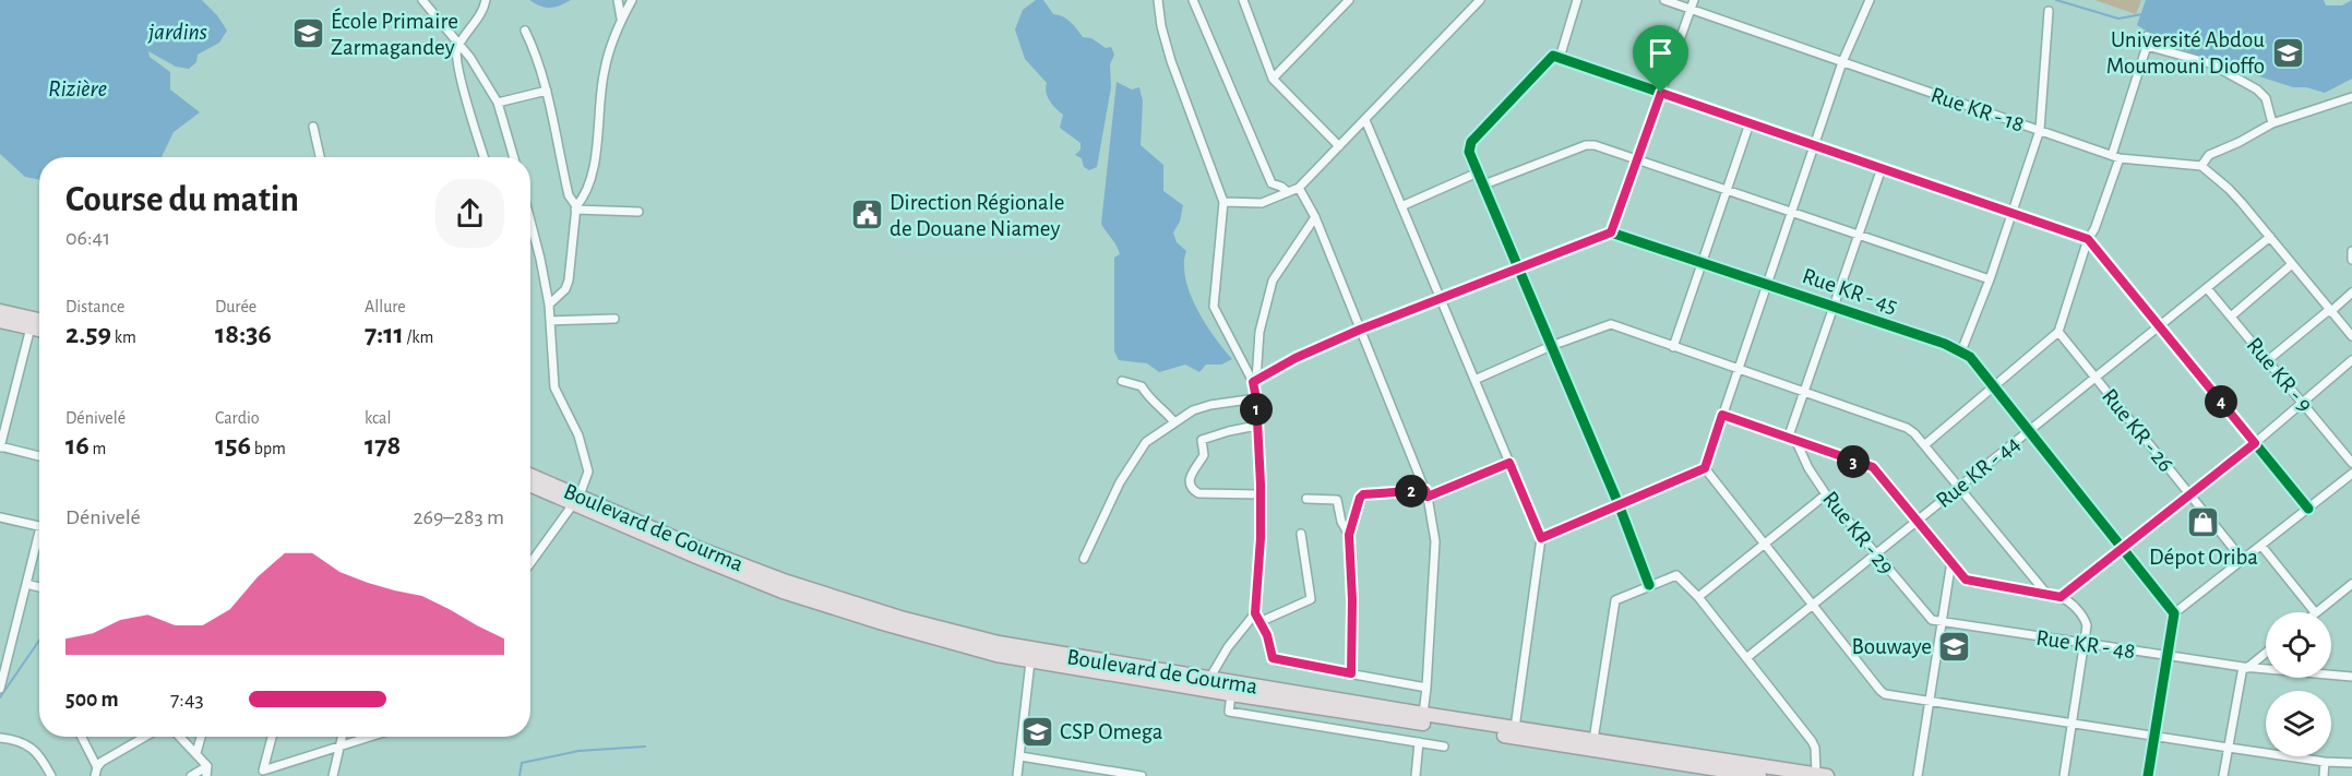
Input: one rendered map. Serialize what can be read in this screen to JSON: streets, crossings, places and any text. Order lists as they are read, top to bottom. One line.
{"streets":{"highway":["Boulevard de Gourma"],"street":["Rue KR - 18","Rue KR - 45","Rue KR - 9","Rue KR - 26","Rue KR - 44","Rue KR - 29","Rue KR - 48"]},"crossings":[["Rue KR - 45","Rue KR - 44"],["Rue KR - 9","Rue KR - 44"],["Rue KR - 26","Rue KR - 44"],["Rue KR - 44","Rue KR - 29"],["Rue KR - 29","Rue KR - 48"]],"water":["jardins","Rizière"],"places":{"school or university":["École Primaire Zarmagandey","Université Abdou Moumouni Dioffo","Bouwaye","CSP Omega"],"public building":["Direction Régionale de Douane Niamey"],"shop":["Dépot Oriba"]},"page":{"heading":["Course du matin","06:41"],"stats":[["Distance","2.59 km"],["Durée","18:36"],["Allure","7:11 /km"],["Dénivelé","16 m"],["Cardio","156 bpm"],["kcal","178"]],"pins":["4","1","3","2"],"chart":["Dénivelé","269–283 m"],"list":[{"name":"500 m","note":"7:43"}]}}
